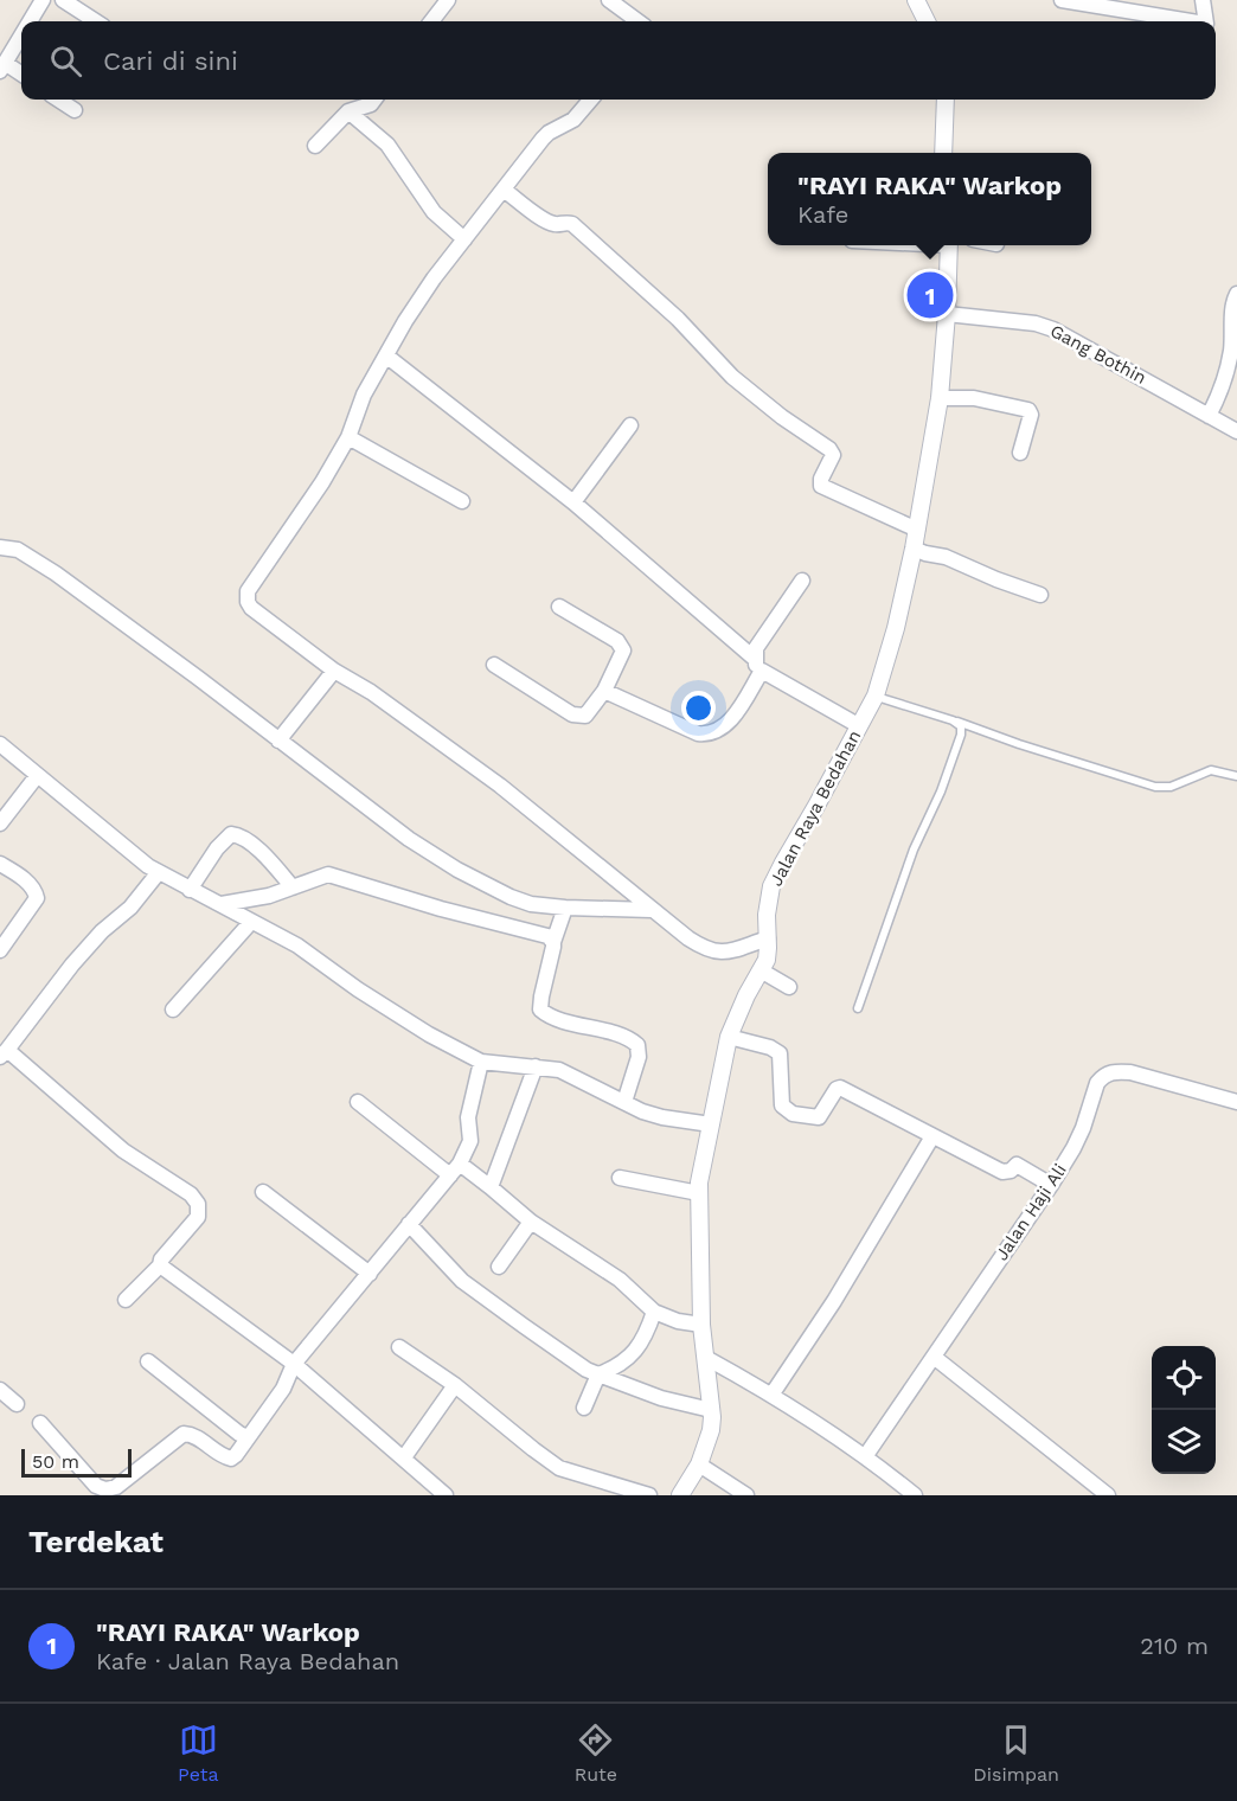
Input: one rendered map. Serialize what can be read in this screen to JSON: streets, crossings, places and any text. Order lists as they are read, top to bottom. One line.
{"streets":{"street":["Gang Bothin","Jalan Raya Bedahan","Jalan Haji Ali"]},"crossings":[["Gang Bothin","Jalan Raya Bedahan"]],"scale_bar":"50 m","page":{"search":"Cari di sini","popup":["\"RAYI RAKA\" Warkop","Kafe"],"pins":"1","scale":"50 m","heading":"Terdekat","list":[{"mark":"1","name":"\"RAYI RAKA\" Warkop","note":"Kafe · Jalan Raya Bedahan","value":"210 m"}],"nav":["Peta","Rute","Disimpan"]}}
